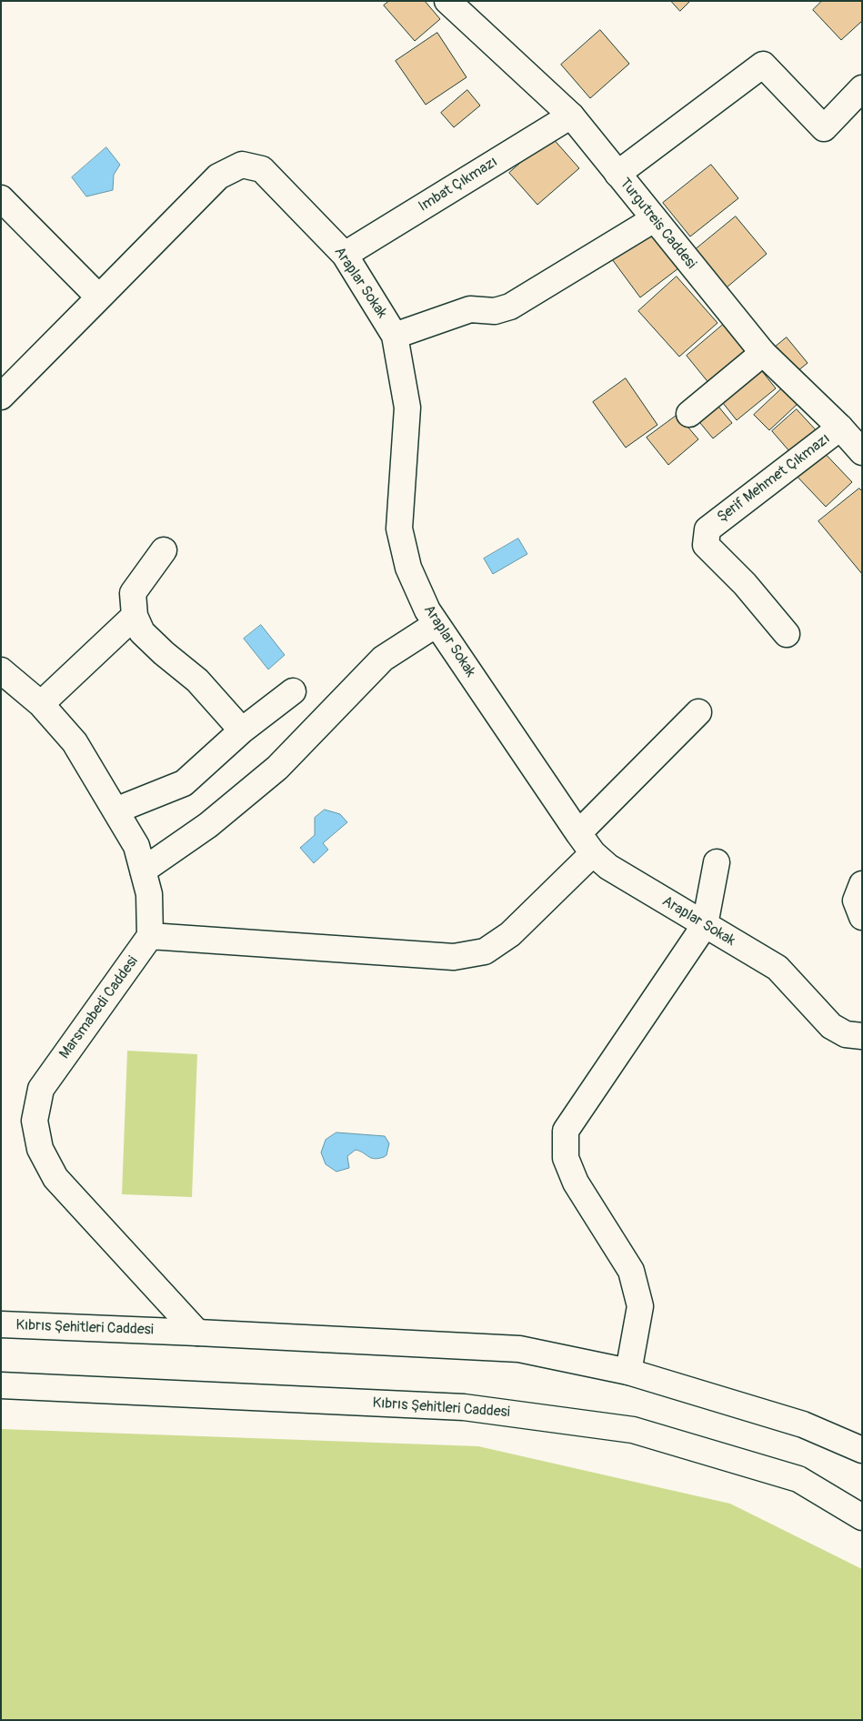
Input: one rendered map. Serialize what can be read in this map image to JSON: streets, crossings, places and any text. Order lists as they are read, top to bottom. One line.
{"streets":{"main road":["Imbat Çıkmazı","Turgutreis Caddesi","Araplar Sokak","Şerif Mehmet Çıkmazı","Marsmabedi Caddesi","Kıbrıs Şehitleri Caddesi"]},"crossings":[["Imbat Çıkmazı","Turgutreis Caddesi"],["Imbat Çıkmazı","Araplar Sokak"],["Turgutreis Caddesi","Şerif Mehmet Çıkmazı"],["Marsmabedi Caddesi","Kıbrıs Şehitleri Caddesi"]]}
